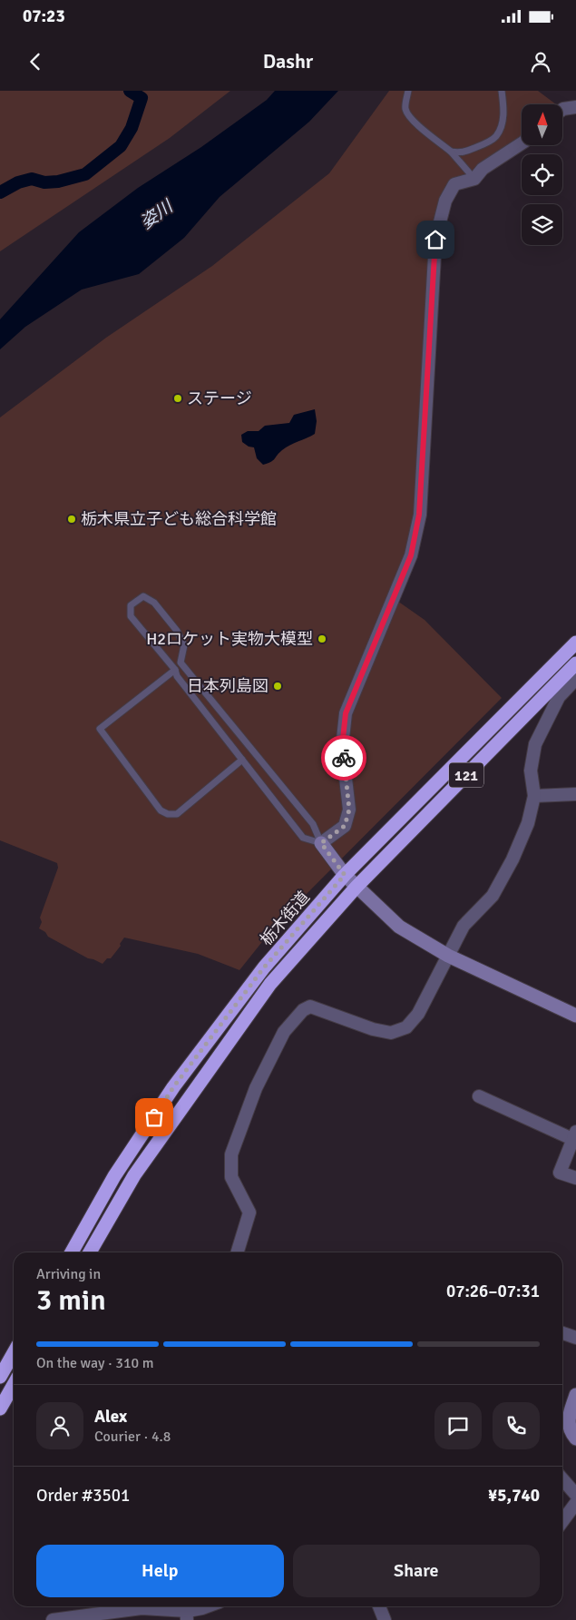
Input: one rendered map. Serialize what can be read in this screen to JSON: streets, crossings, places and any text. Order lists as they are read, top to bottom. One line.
{"streets":{"highway":["121","栃木街道"]},"water":["姿川"],"places":["ステージ","栃木県立子ども総合科学館","H2ロケット実物大模型","日本列島図"],"north":"top","page":{"status":"07:23","header":"Dashr","heading":["3 min","Arriving in","07:26–07:31"],"panel":["Alex","Courier · 4.8","Order #3501","¥5,740"],"bar":"On the way · 310 m","buttons":["Help","Share"]}}
